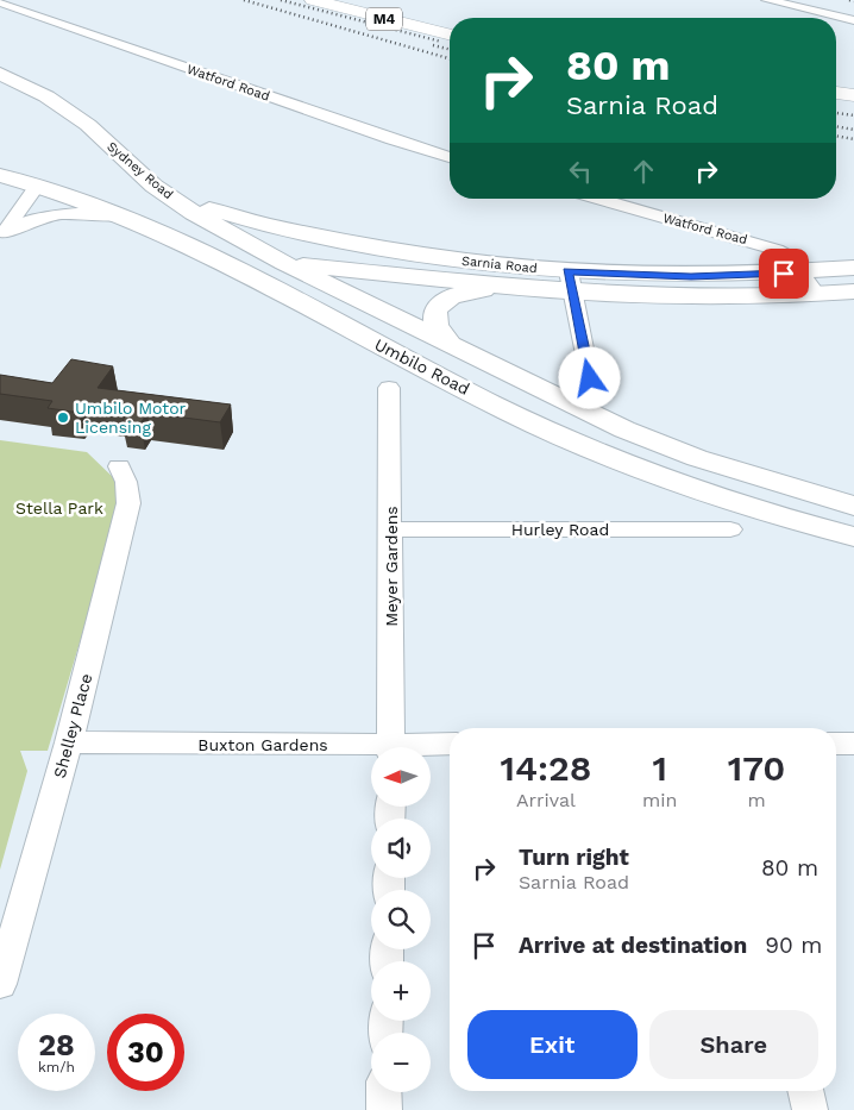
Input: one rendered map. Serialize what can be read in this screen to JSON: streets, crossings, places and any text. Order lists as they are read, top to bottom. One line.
{"streets":{"highway":["M4"],"main road":["Sydney Road","Sarnia Road","Umbilo Road"],"street":["Watford Road","Hurley Road","Meyer Gardens","Shelley Place","Buxton Gardens"]},"crossings":[["Watford Road","Sarnia Road"],["Sydney Road","Sarnia Road"],["Sydney Road","Umbilo Road"],["Sarnia Road","Umbilo Road"],["Hurley Road","Meyer Gardens"],["Shelley Place","Buxton Gardens"]],"parks":["Stella Park"],"places":["Umbilo Motor Licensing"],"north":"left","page":{"turn":["80 m","Sarnia Road"],"eta":["14:28","Arrival","1","min","170","m"],"map_buttons":["+","−"],"list":[{"name":"Turn right","note":"Sarnia Road","value":"80 m"},{"name":"Arrive at destination","value":"90 m"}],"buttons":["Exit","Share"],"speed":"28 km/h","limit":"30"}}
